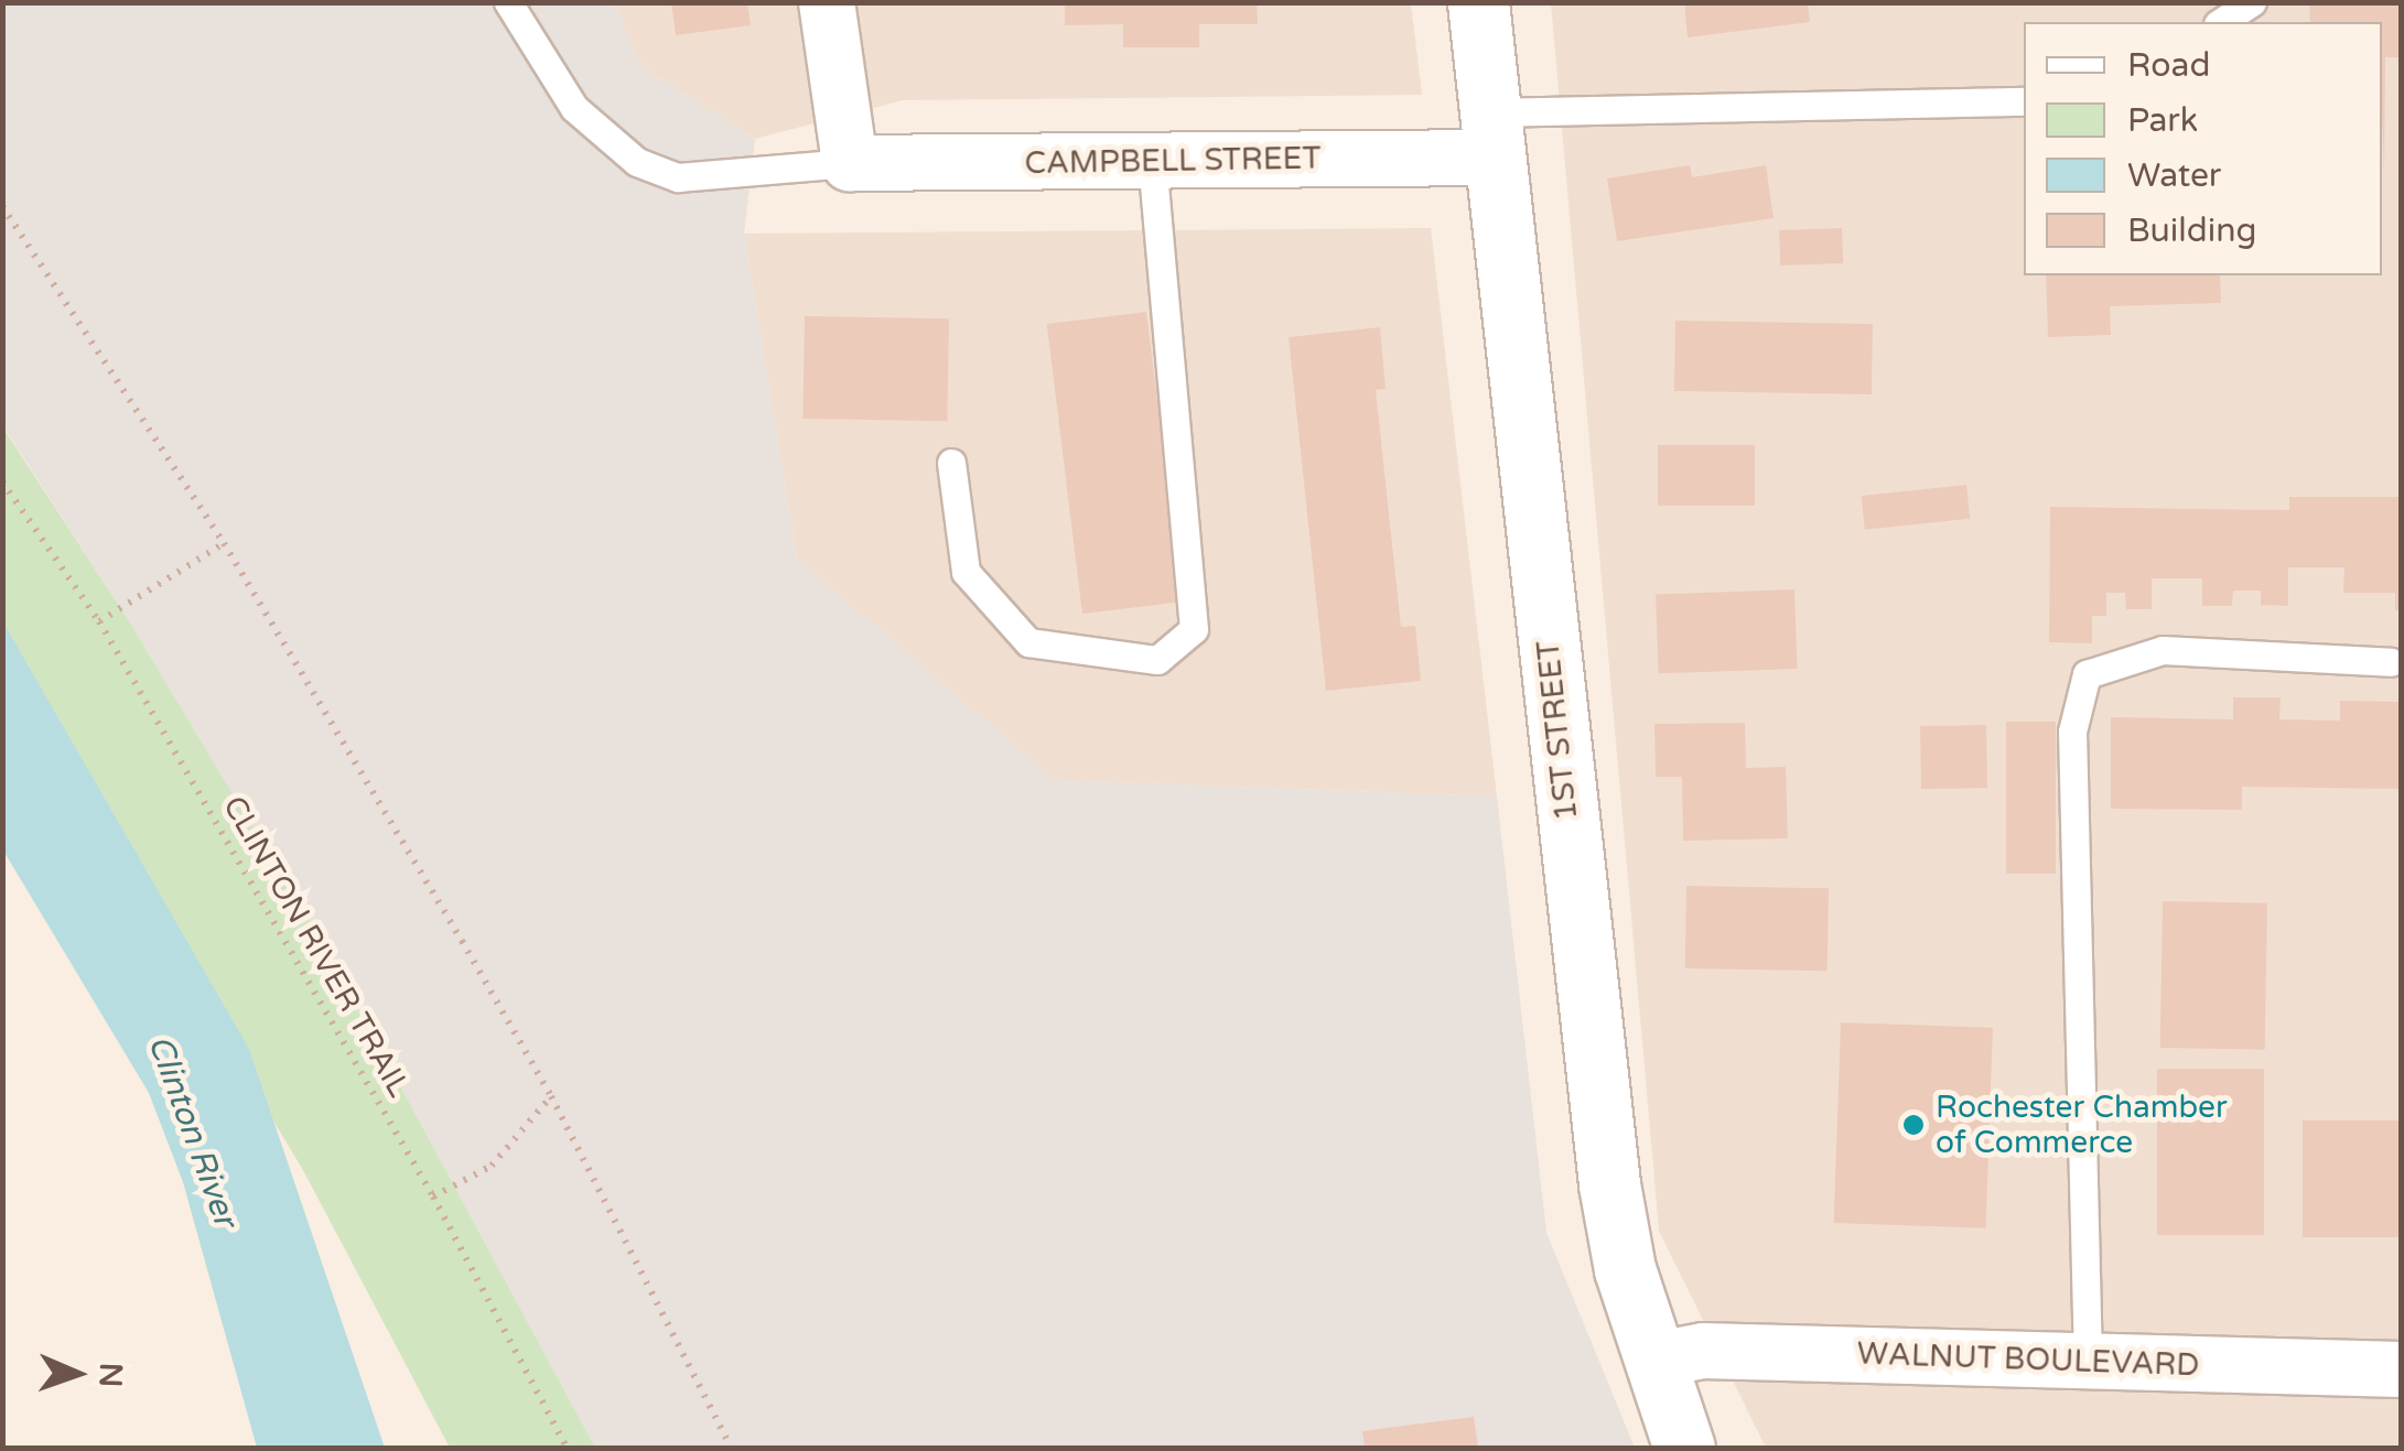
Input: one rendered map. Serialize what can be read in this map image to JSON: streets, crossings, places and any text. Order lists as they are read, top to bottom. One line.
{"streets":{"street":["CAMPBELL STREET","1ST STREET","WALNUT BOULEVARD"],"path":["CLINTON RIVER TRAIL"]},"crossings":[["CAMPBELL STREET","1ST STREET"],["1ST STREET","WALNUT BOULEVARD"]],"water":["Clinton River"],"places":["Rochester Chamber of Commerce"],"legend":["Road","Park","Water","Building"],"north":"right"}
